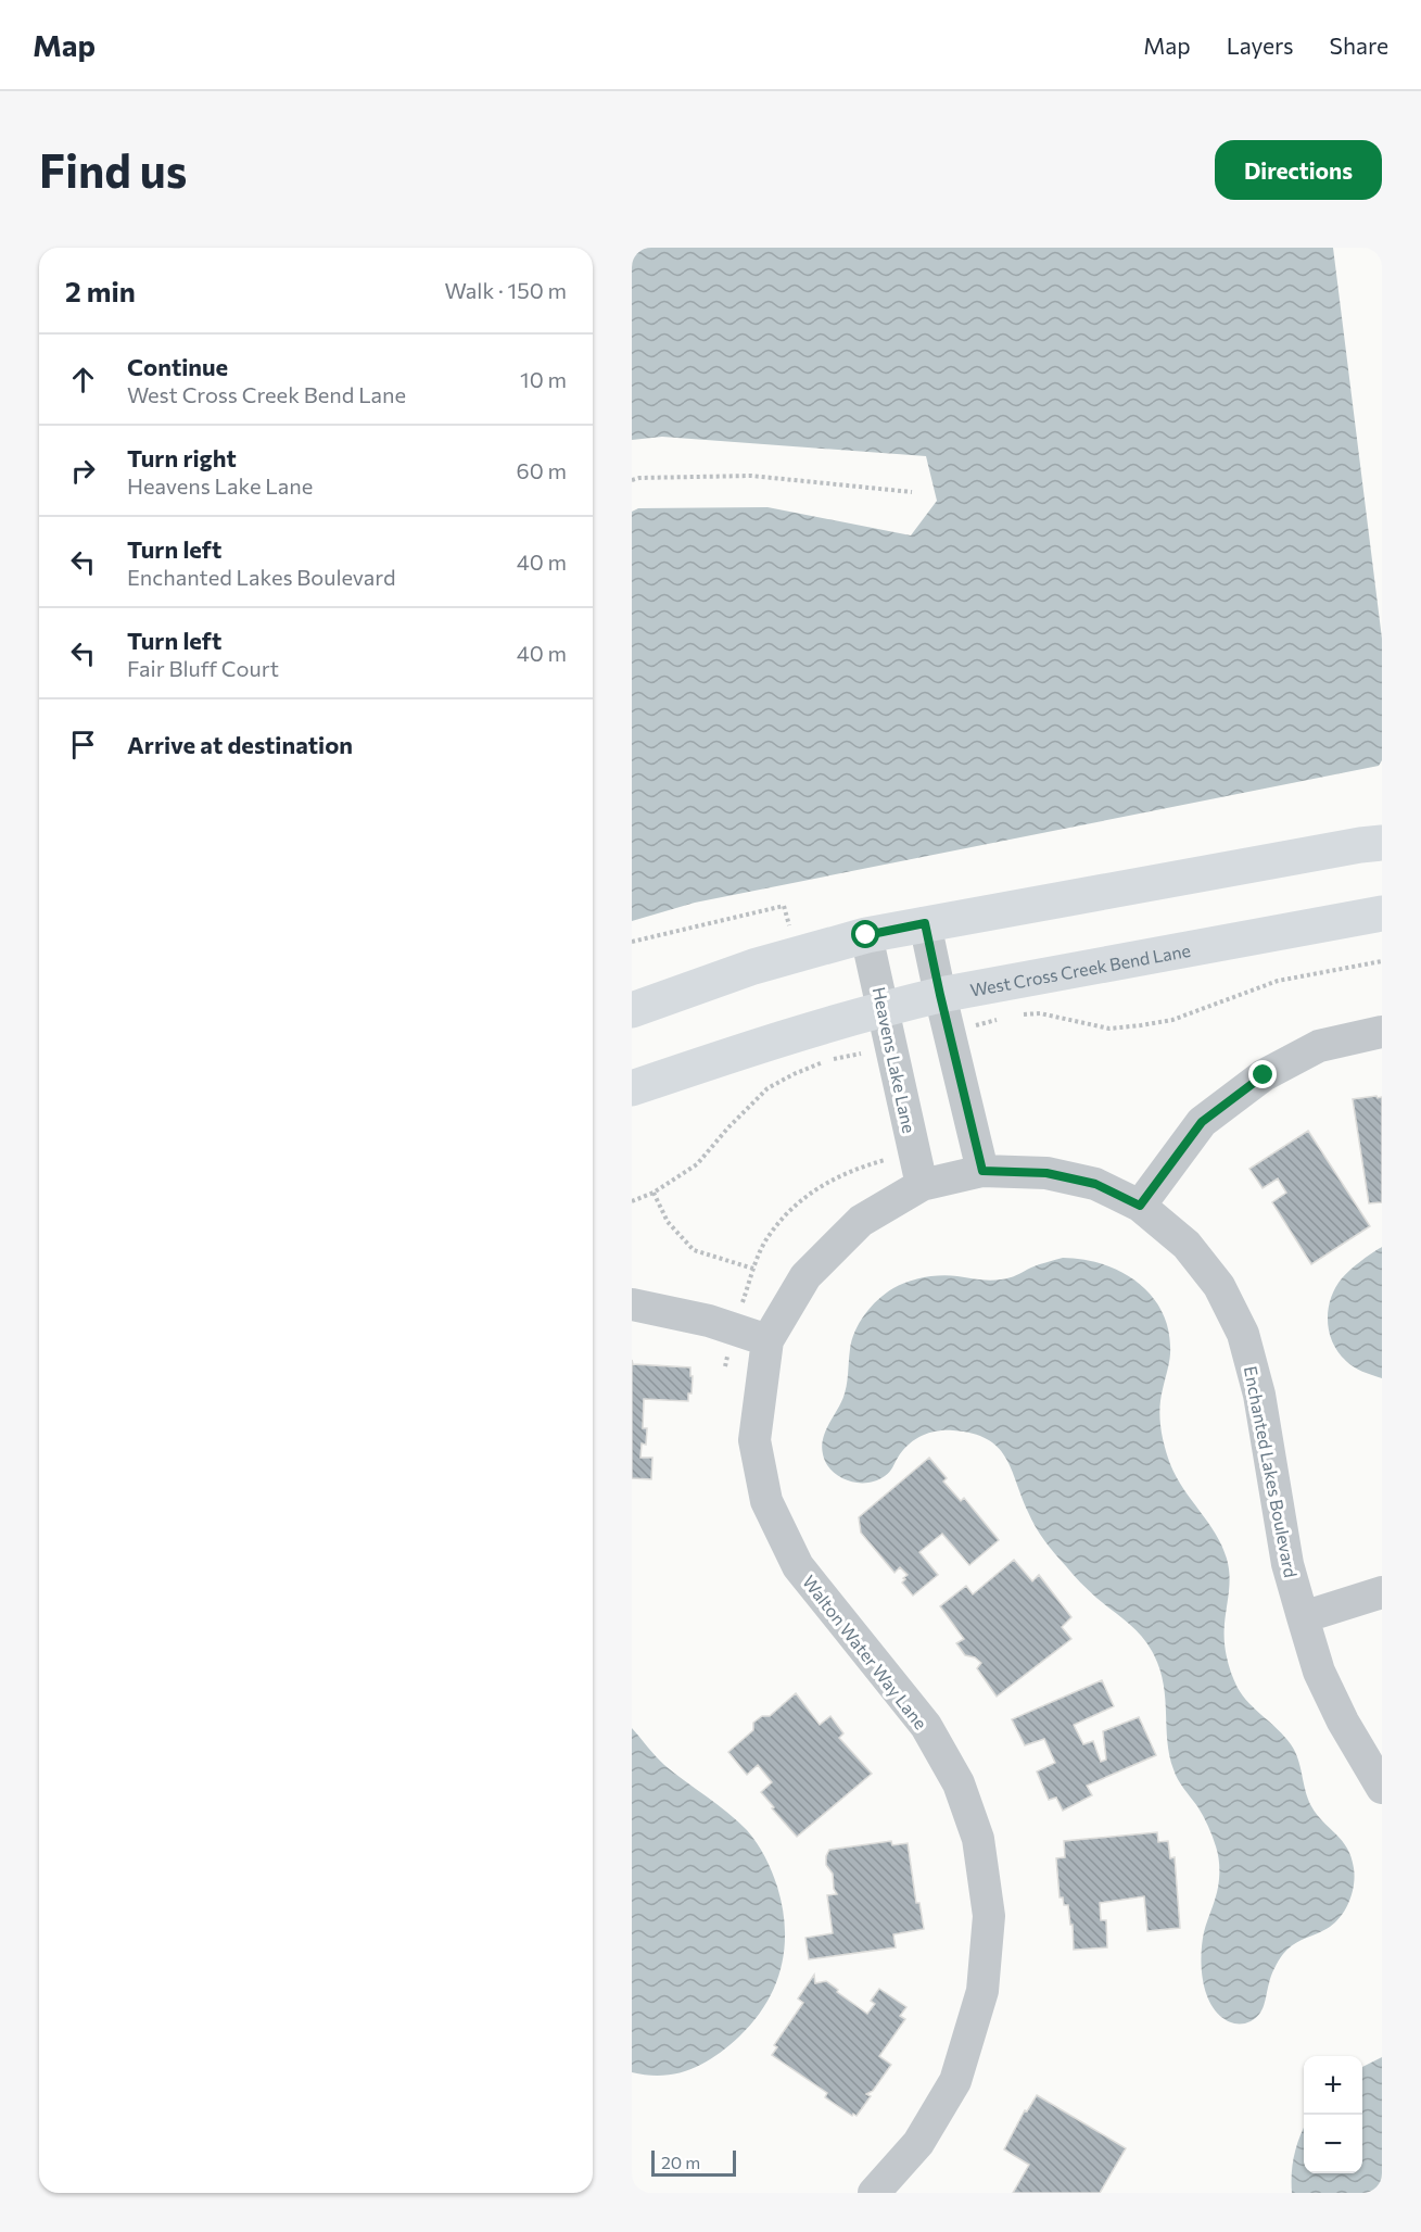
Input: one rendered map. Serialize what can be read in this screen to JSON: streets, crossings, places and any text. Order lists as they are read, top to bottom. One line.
{"streets":{"main road":["West Cross Creek Bend Lane"],"street":["Heavens Lake Lane","Enchanted Lakes Boulevard","Walton Water Way Lane"]},"crossings":[["West Cross Creek Bend Lane","Heavens Lake Lane"],["Heavens Lake Lane","Enchanted Lakes Boulevard"],["Heavens Lake Lane","Walton Water Way Lane"],["Enchanted Lakes Boulevard","Walton Water Way Lane"]],"scale_bar":"20 m","page":{"header":"Map","nav":["Map","Layers","Share"],"buttons":"Directions","title":"Find us","heading":["2 min","Walk · 150 m"],"list":[["Continue","West Cross Creek Bend Lane","10 m"],["Turn right","Heavens Lake Lane","60 m"],["Turn left","Enchanted Lakes Boulevard","40 m"],["Turn left","Fair Bluff Court","40 m"],"Arrive at destination"],"map_buttons":["+","−"],"scale":"20 m"}}
